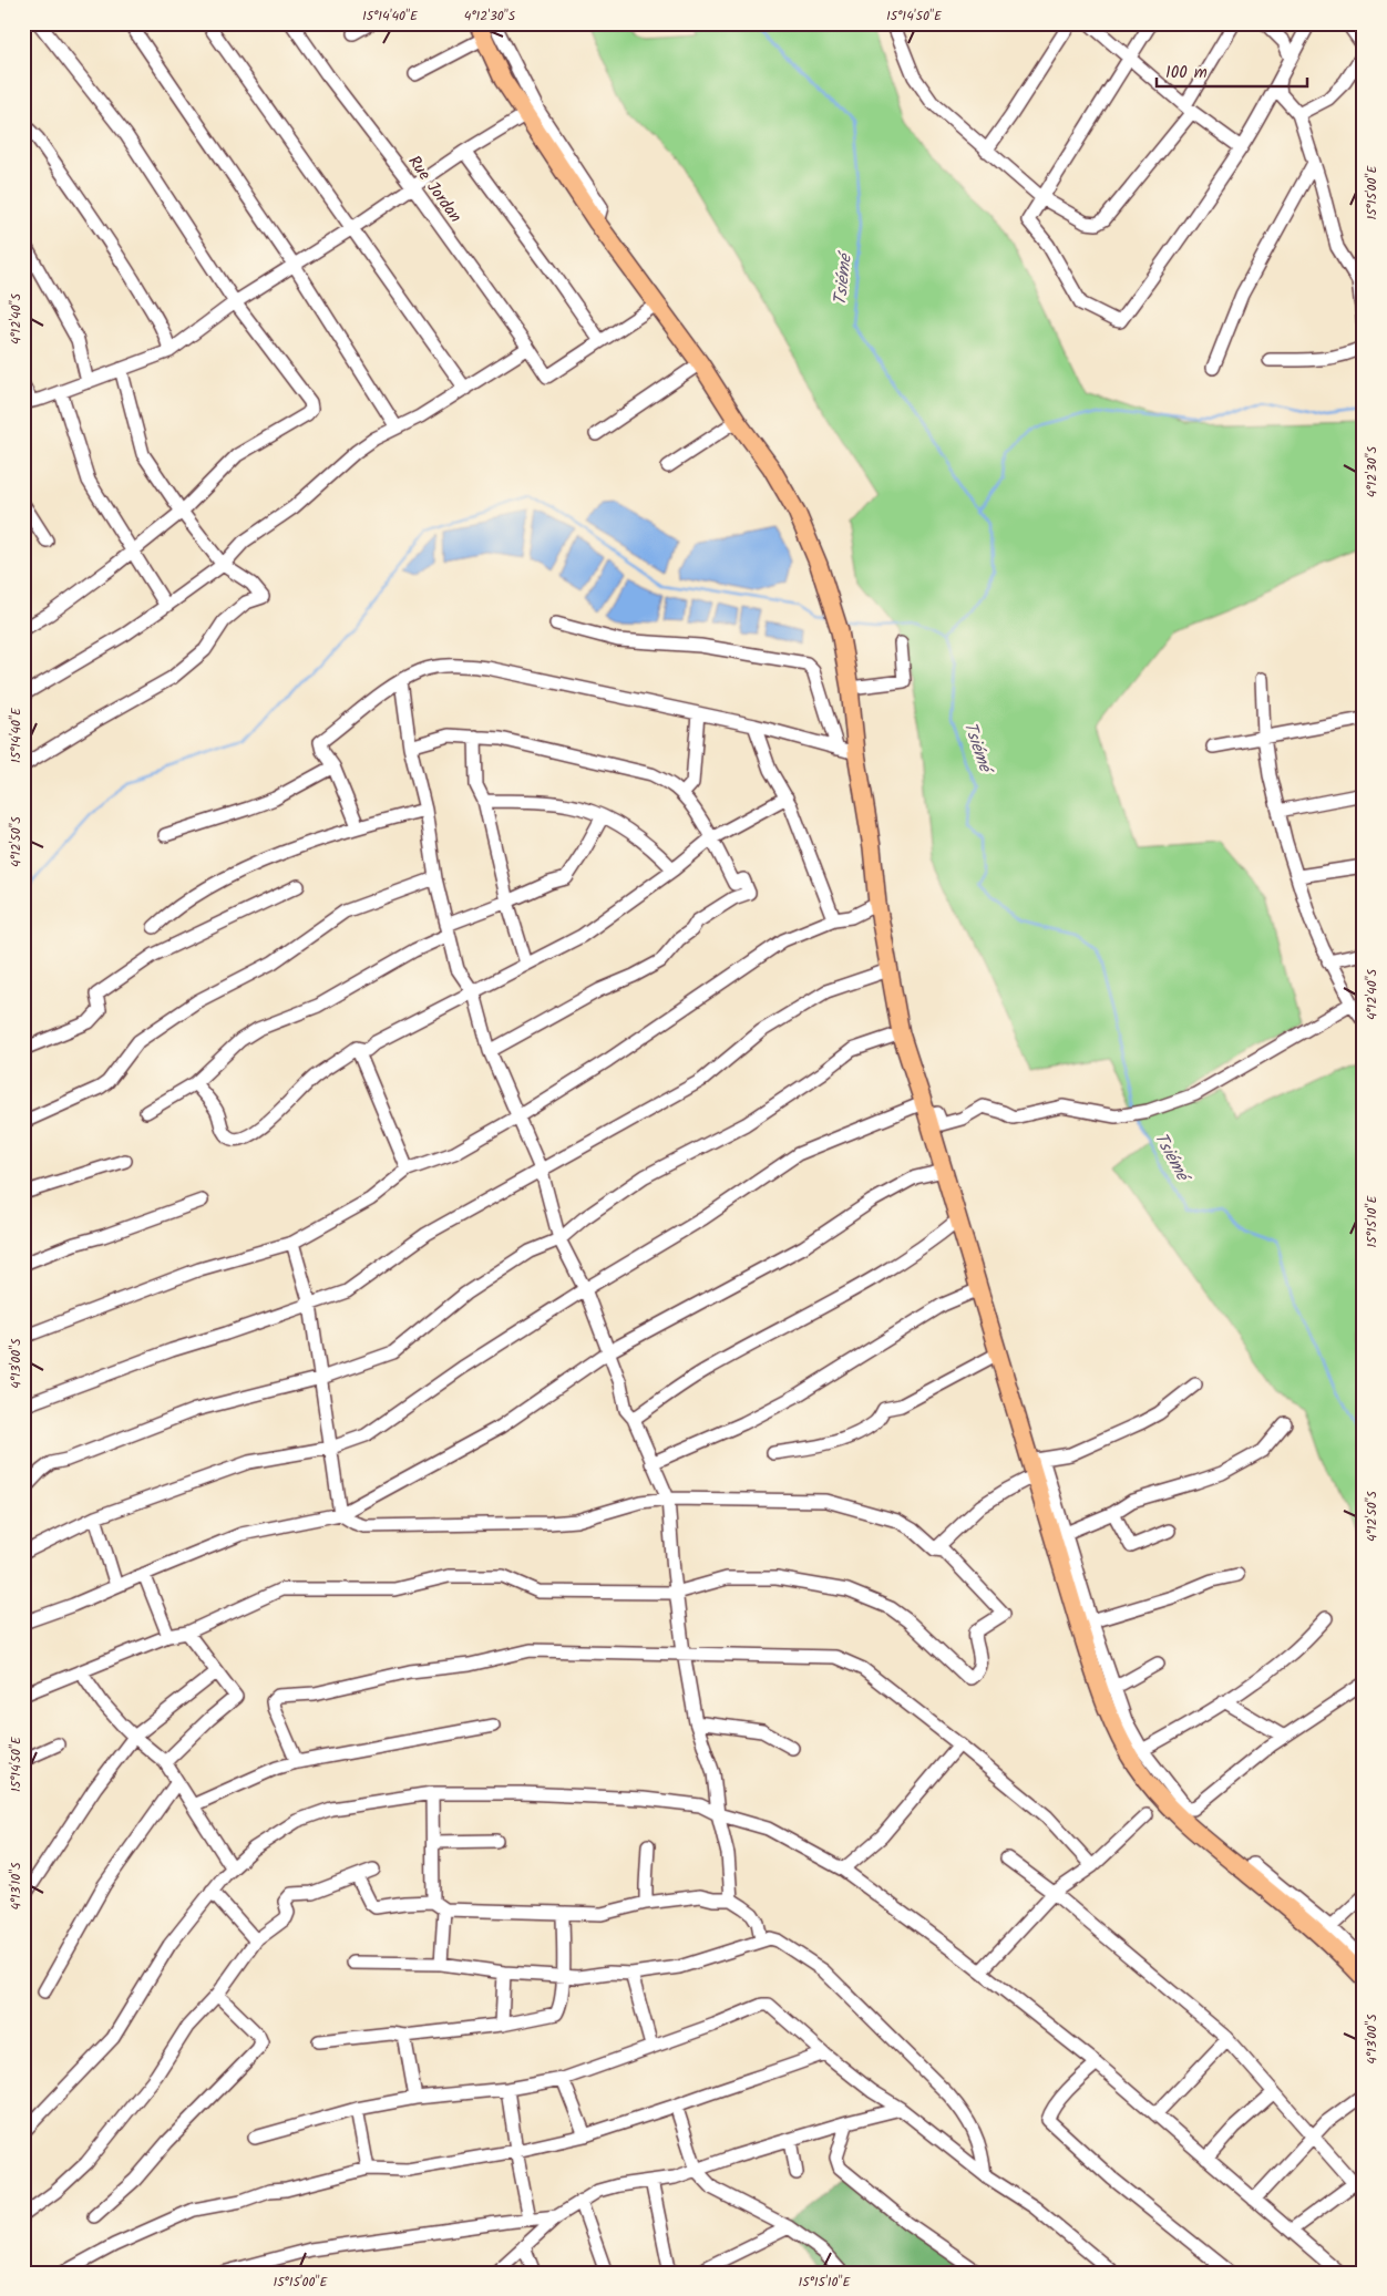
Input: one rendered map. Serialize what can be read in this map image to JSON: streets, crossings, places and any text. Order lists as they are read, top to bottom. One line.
{"streets":{"street":["Rue Jordan"]},"water":["Tsiémé"],"scale_bar":"100 m","coordinates":["15°14'40\"E","4°12'30\"S","15°14'50\"E","15°15'00\"E","4°12'40\"S","4°12'50\"S","15°15'10\"E","4°13'00\"S","4°13'10\"S"]}
